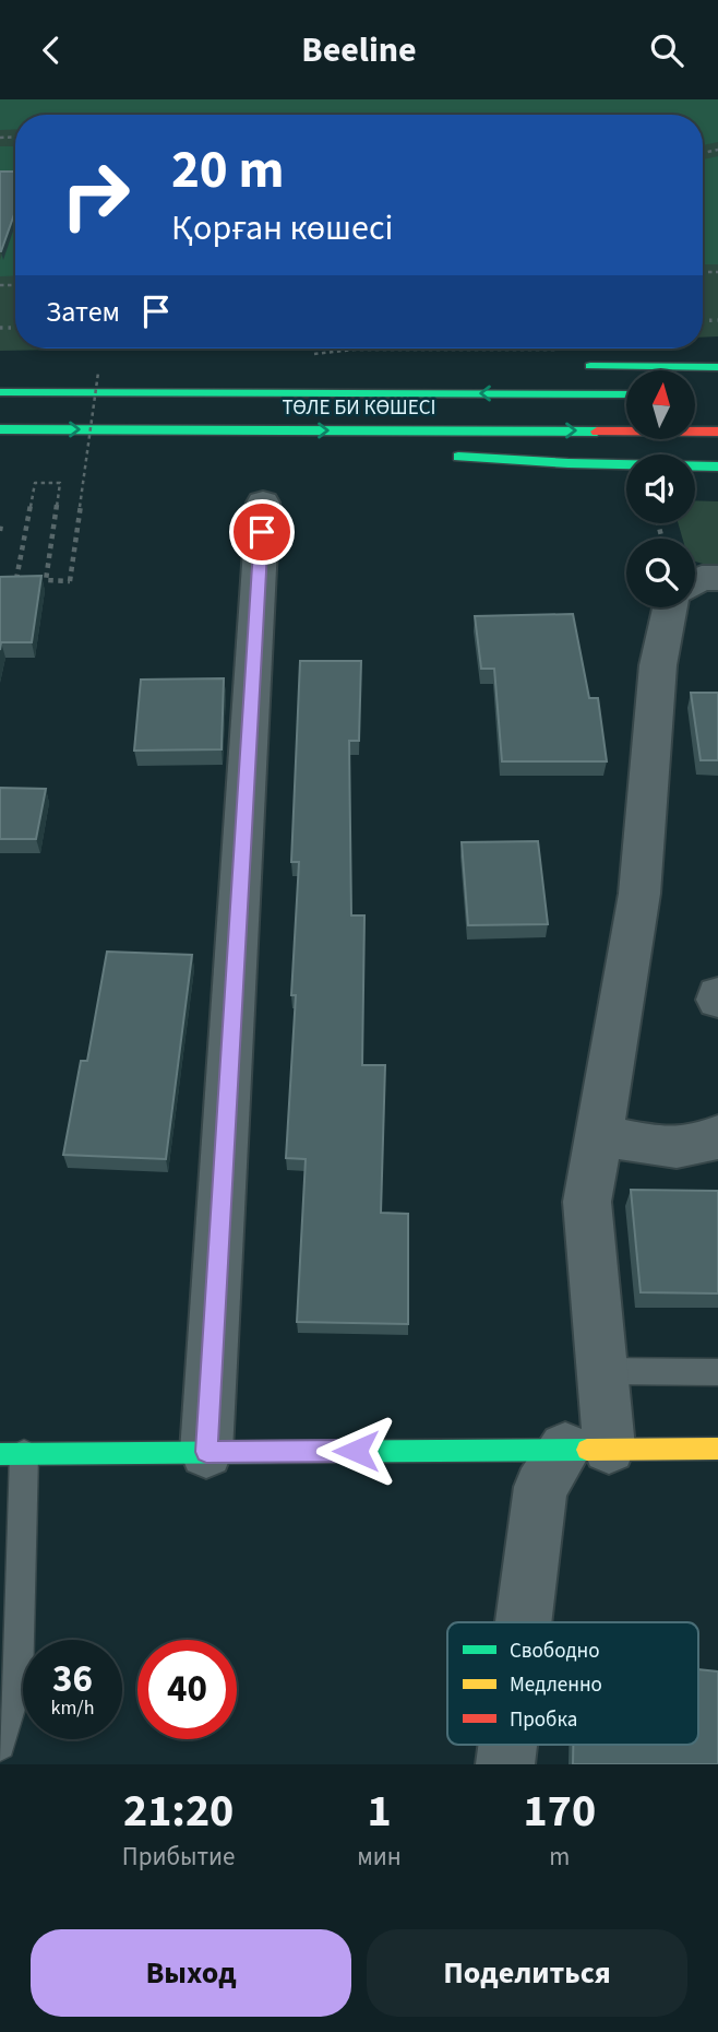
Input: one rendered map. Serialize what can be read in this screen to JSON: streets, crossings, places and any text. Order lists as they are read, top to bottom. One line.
{"streets":{"main road":["ТӨЛЕ БИ КӨШЕСІ"]},"legend":["Свободно","Медленно","Пробка"],"north":"top","page":{"header":"Beeline","turn":["20 m","Қорған көшесі"],"then":"Затем","speed":"36 km/h","limit":"40","eta":["21:20","Прибытие","1","мин","170","m"],"buttons":["Выход","Поделиться"]}}
